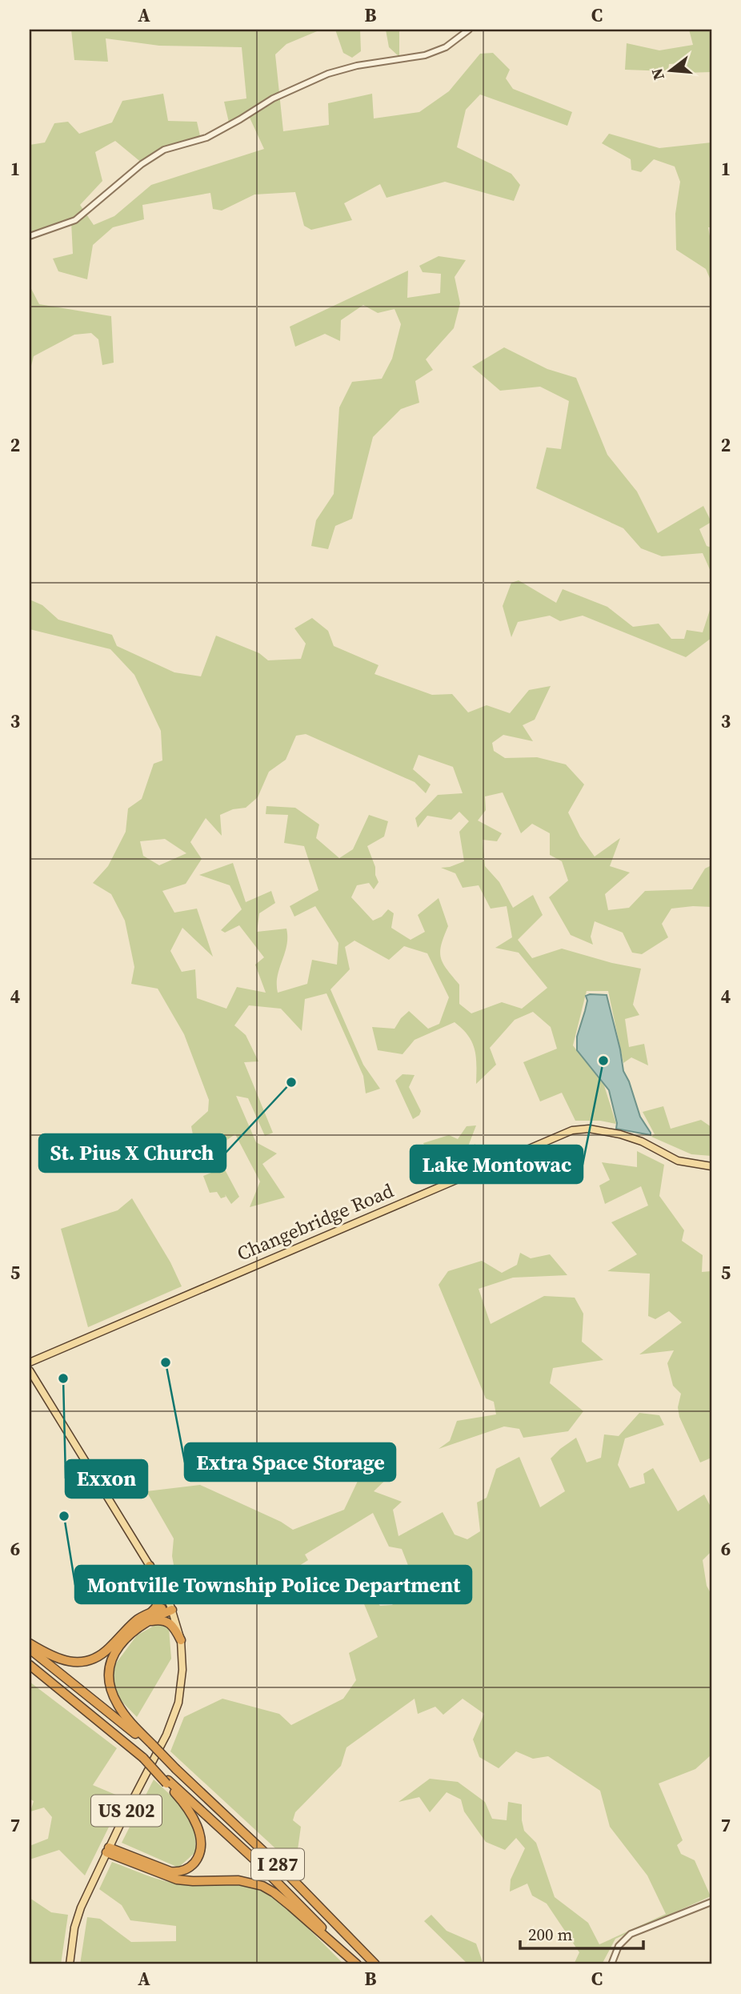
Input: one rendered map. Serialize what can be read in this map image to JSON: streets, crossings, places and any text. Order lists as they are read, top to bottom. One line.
{"streets":{"highway":["I 287"],"main road":["Changebridge Road","US 202"]},"places":["Lake Montowac","St. Pius X Church","Extra Space Storage","Exxon","Montville Township Police Department"],"scale_bar":"200 m","north":"left","grid":{"columns":["A","B","C"],"rows":["1","2","3","4","5","6","7"]}}
